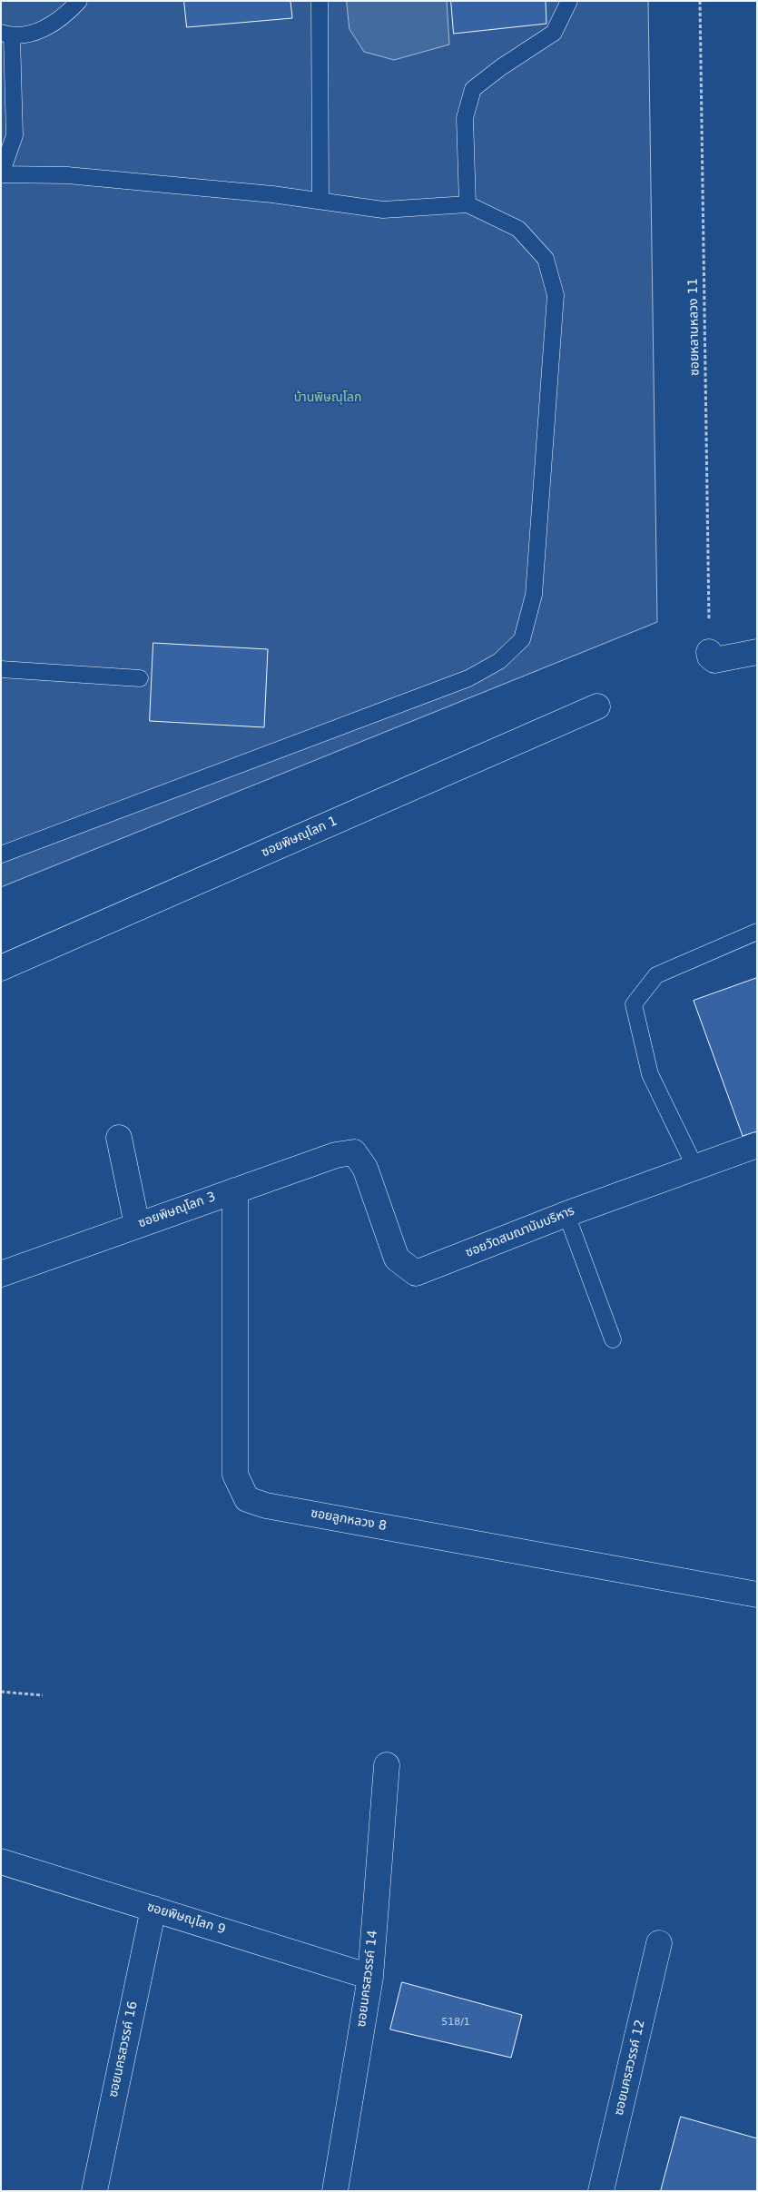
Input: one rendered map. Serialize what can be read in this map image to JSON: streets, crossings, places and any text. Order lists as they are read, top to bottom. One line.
{"streets":{"street":["ซอยพิษณุโลก 1","ซอยพิษณุโลก 3","ซอยวัดสมณานัมบริหาร","ซอยลูกหลวง 8","ซอยพิษณุโลก 9","ซอยนครสวรรค์ 14","ซอยนครสวรรค์ 16","ซอยนครสวรรค์ 12"],"path":["ซอยหลานหลวง 11"]},"crossings":[["ซอยพิษณุโลก 3","ซอยวัดสมณานัมบริหาร"],["ซอยพิษณุโลก 3","ซอยลูกหลวง 8"],["ซอยพิษณุโลก 9","ซอยนครสวรรค์ 14"],["ซอยพิษณุโลก 9","ซอยนครสวรรค์ 16"]],"parks":["บ้านพิษณุโลก"],"house_numbers":["518/1"]}
